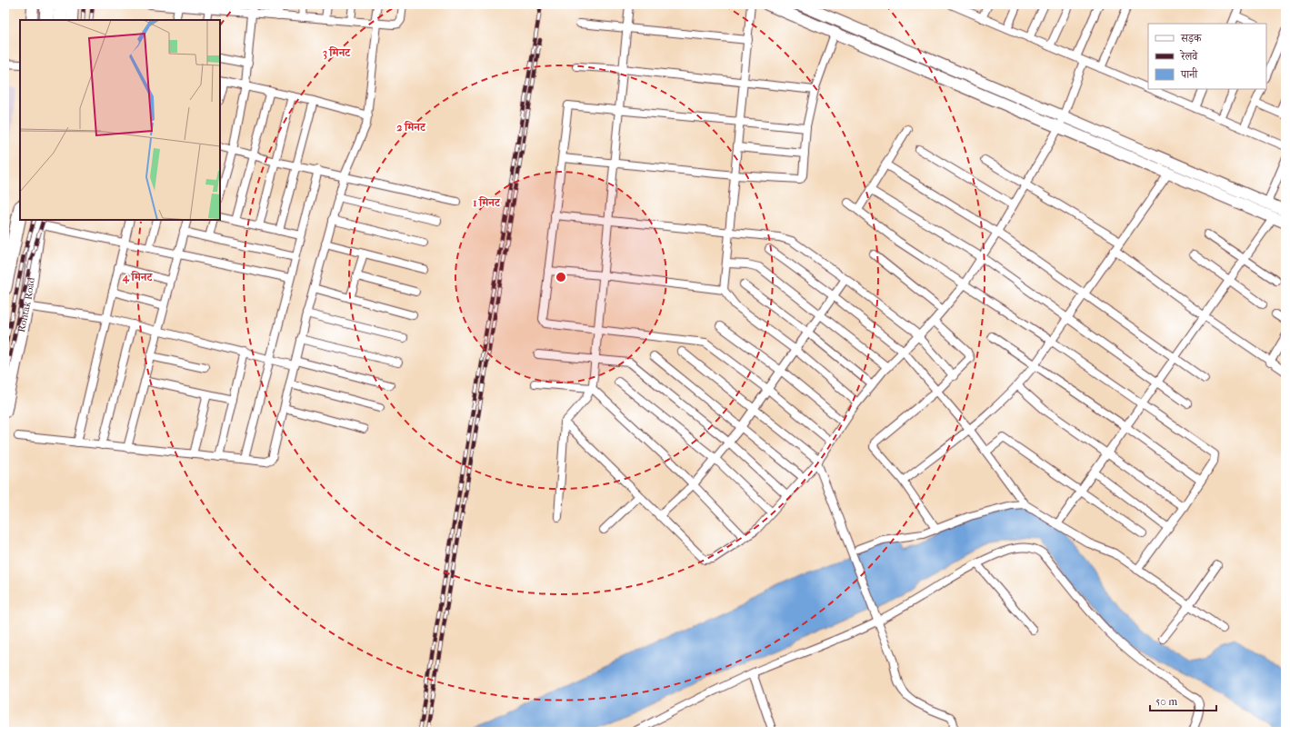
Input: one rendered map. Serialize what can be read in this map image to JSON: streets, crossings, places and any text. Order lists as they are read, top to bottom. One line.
{"streets":{"highway":["Rohtak Road"]},"legend":["सड़क","रेलवे","पानी"],"scale_bar":"50 m","rings":["3 मिनट","2 मिनट","1 मिनट","4 मिनट"]}
